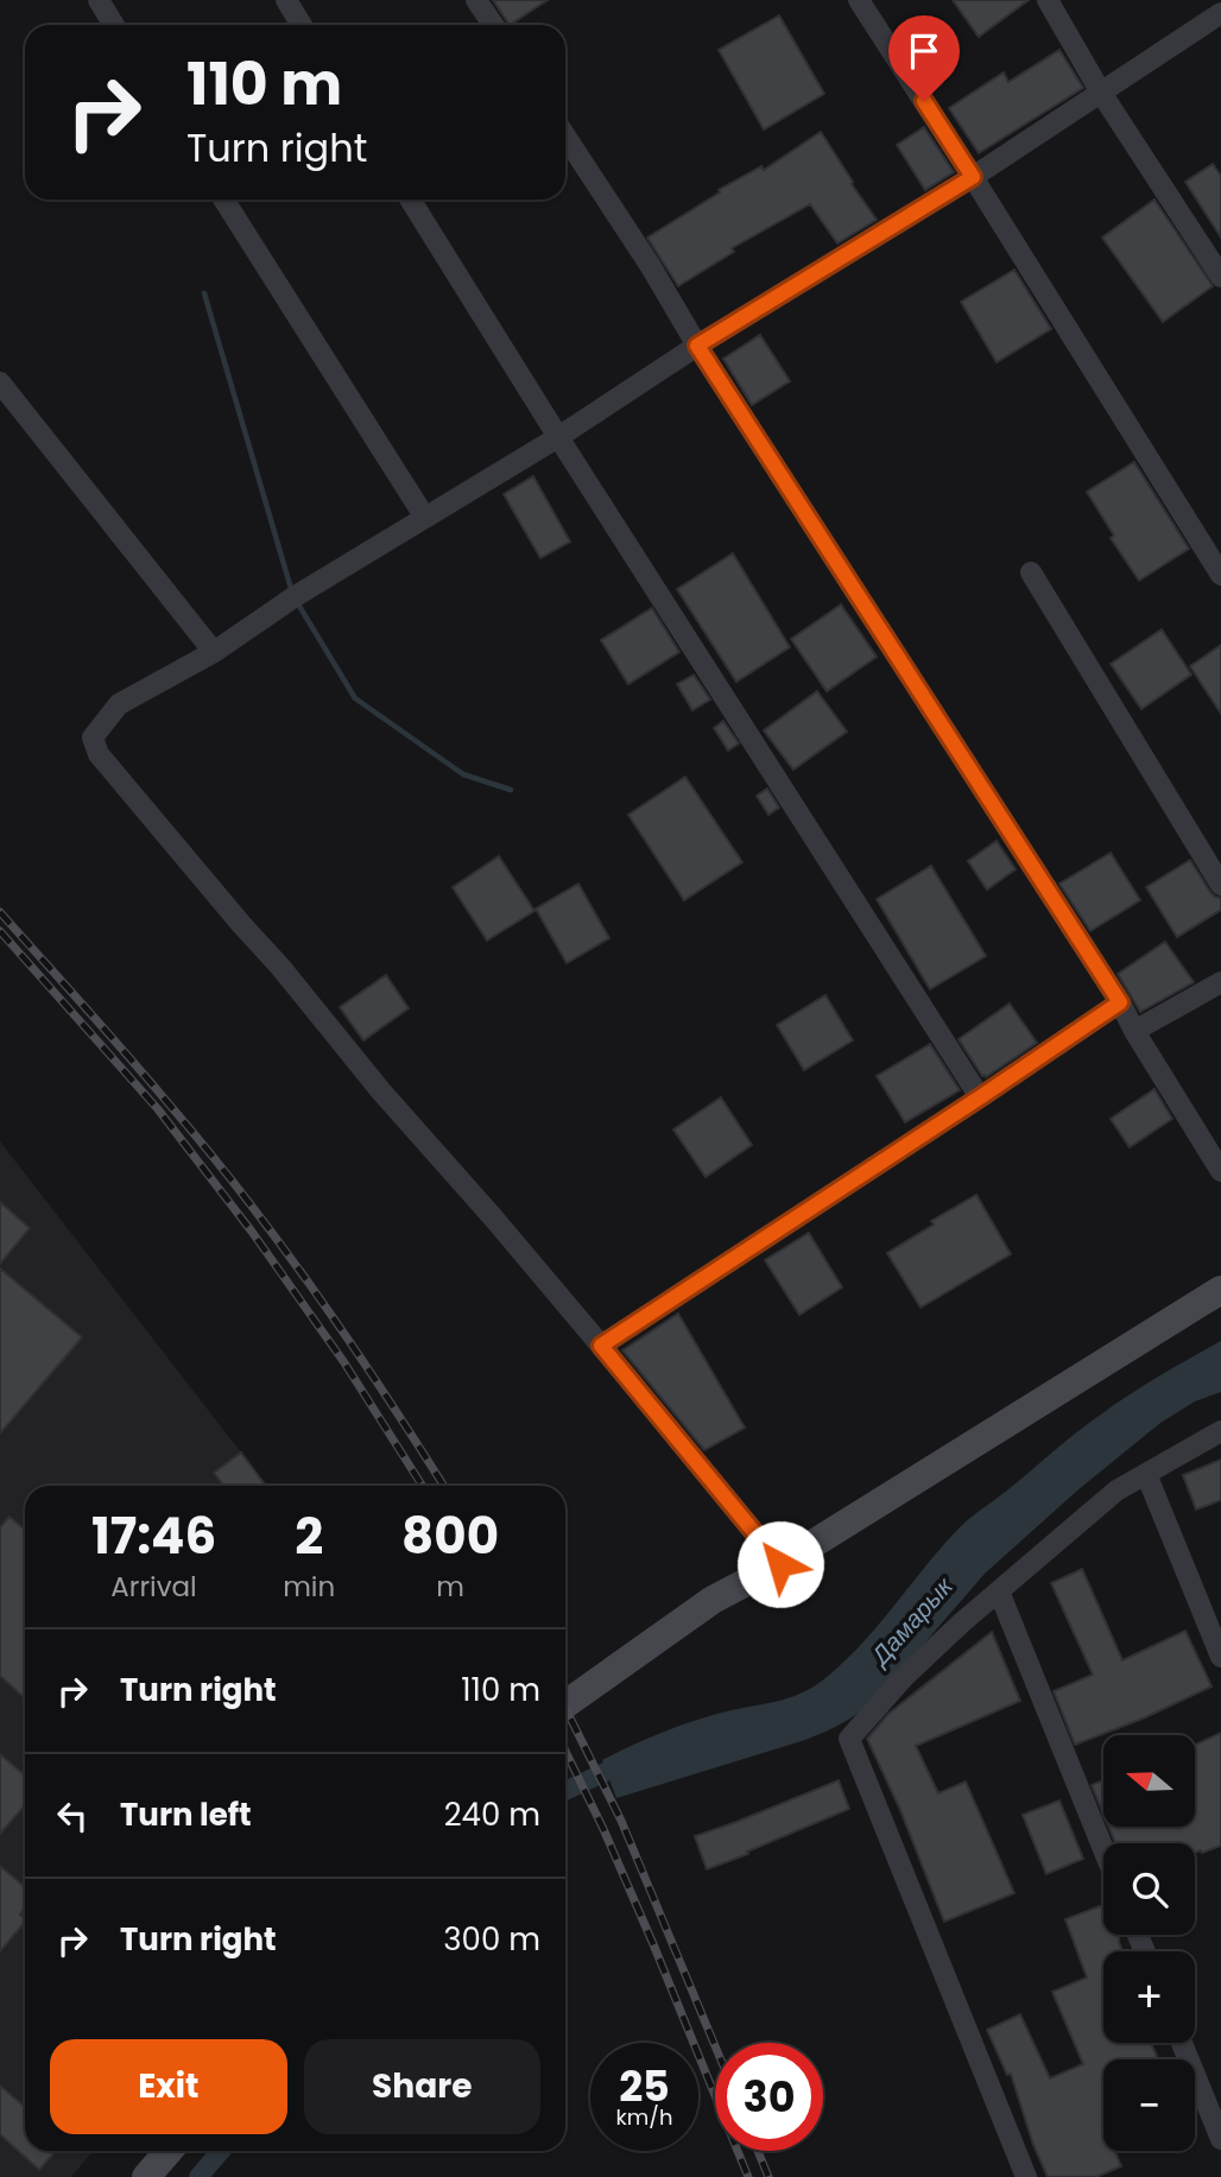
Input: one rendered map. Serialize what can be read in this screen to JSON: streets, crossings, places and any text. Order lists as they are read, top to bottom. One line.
{"water":["Дамарык"],"north":"left","page":{"turn":["110 m","Turn right"],"eta":["17:46","Arrival","2","min","800","m"],"list":[{"name":"Turn right","value":"110 m"},{"name":"Turn left","value":"240 m"},{"name":"Turn right","value":"300 m"}],"map_buttons":["+","−"],"buttons":["Exit","Share"],"speed":"25 km/h","limit":"30"}}
